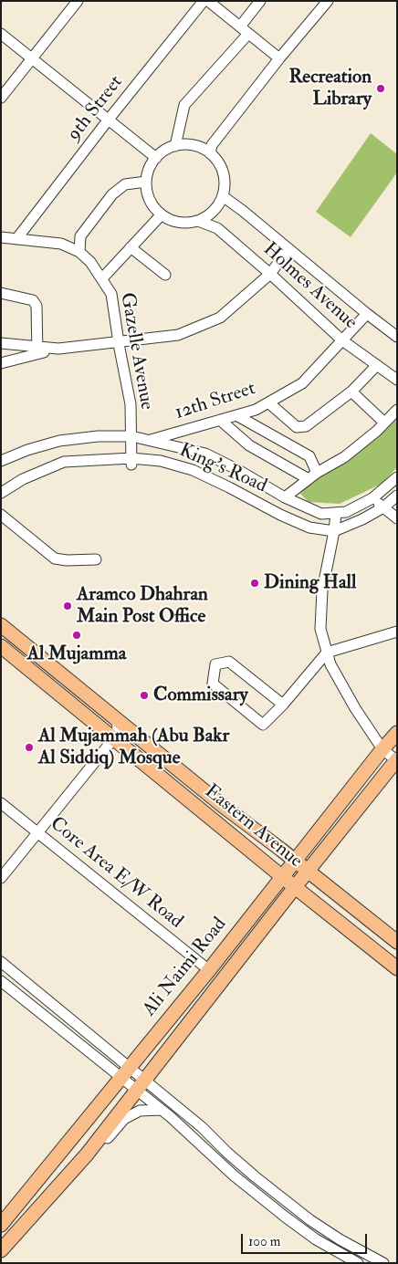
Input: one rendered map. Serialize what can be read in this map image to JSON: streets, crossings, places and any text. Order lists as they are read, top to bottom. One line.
{"streets":{"main road":["Eastern Avenue","Ali Naimi Road"],"street":["9th Street","Holmes Avenue","Gazelle Avenue","12th Street","King's Road","Core Area E/W Road"]},"crossings":[["9th Street","Gazelle Avenue"],["Holmes Avenue","12th Street"],["Gazelle Avenue","King's Road"],["12th Street","King's Road"],["Eastern Avenue","Ali Naimi Road"],["Core Area E/W Road","Ali Naimi Road"]],"places":["Recreation Library","Dining Hall","Aramco Dhahran Main Post Office","Al Mujamma","Commissary","Al Mujammah (Abu Bakr Al Siddiq) Mosque"],"scale_bar":"100 m"}
